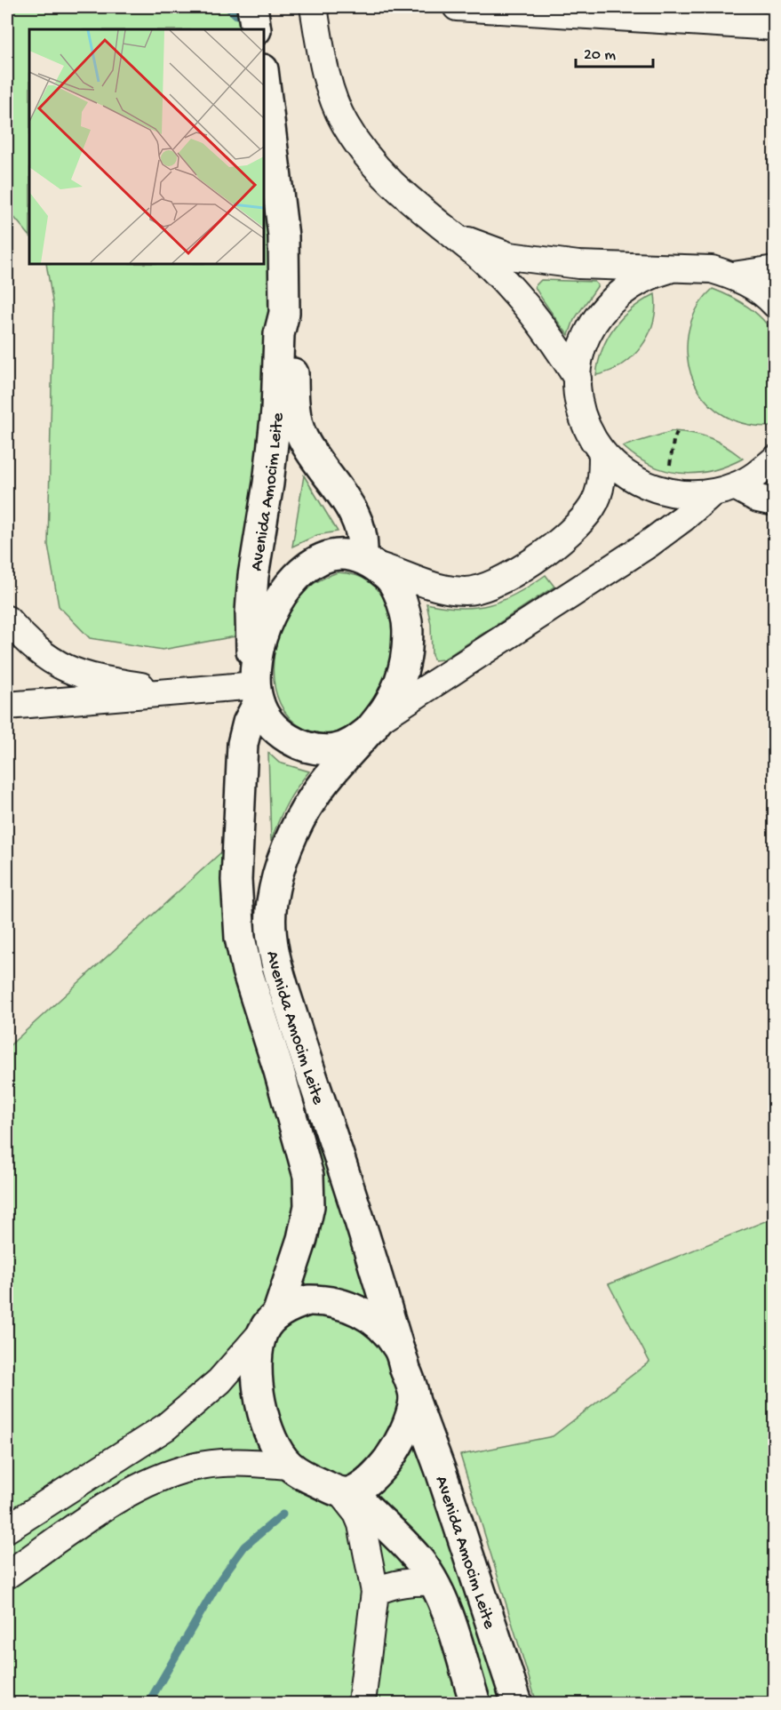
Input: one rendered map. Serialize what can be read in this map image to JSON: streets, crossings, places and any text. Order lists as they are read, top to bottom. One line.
{"streets":{"street":["Avenida Amocim Leite"]},"scale_bar":"20 m"}
